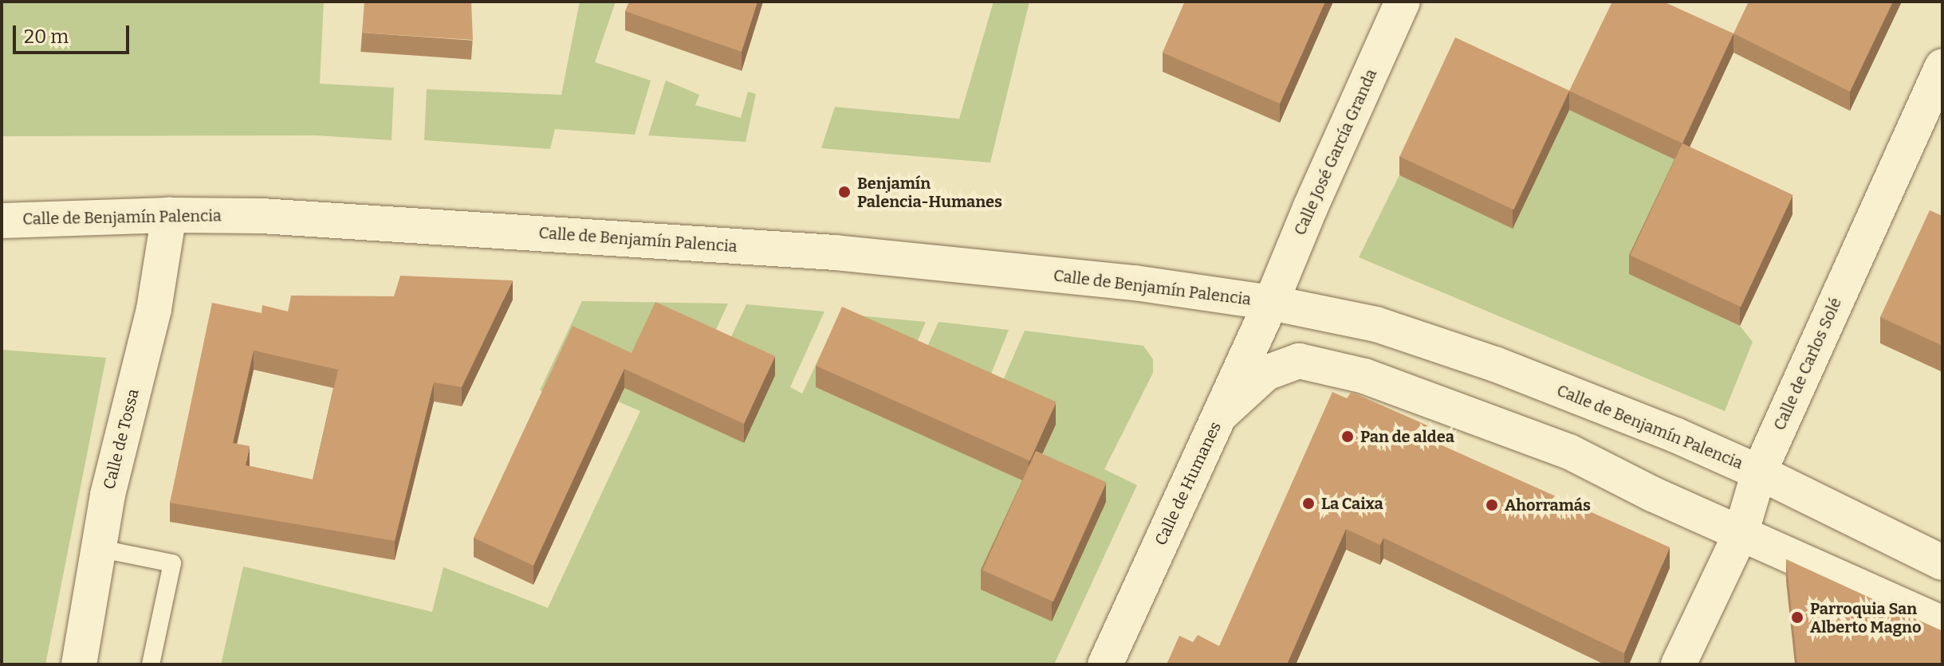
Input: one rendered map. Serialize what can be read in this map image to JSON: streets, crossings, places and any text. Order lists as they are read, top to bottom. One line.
{"streets":{"street":["Calle José García Granda","Calle de Benjamín Palencia","Calle de Carlos Solé","Calle de Tossa","Calle de Humanes"]},"crossings":[["Calle José García Granda","Calle de Benjamín Palencia"],["Calle José García Granda","Calle de Humanes"],["Calle de Benjamín Palencia","Calle de Carlos Solé"],["Calle de Benjamín Palencia","Calle de Tossa"],["Calle de Benjamín Palencia","Calle de Humanes"]],"places":["Benjamín Palencia-Humanes","Pan de aldea","La Caixa","Ahorramás","Parroquia San Alberto Magno"],"scale_bar":"20 m"}
